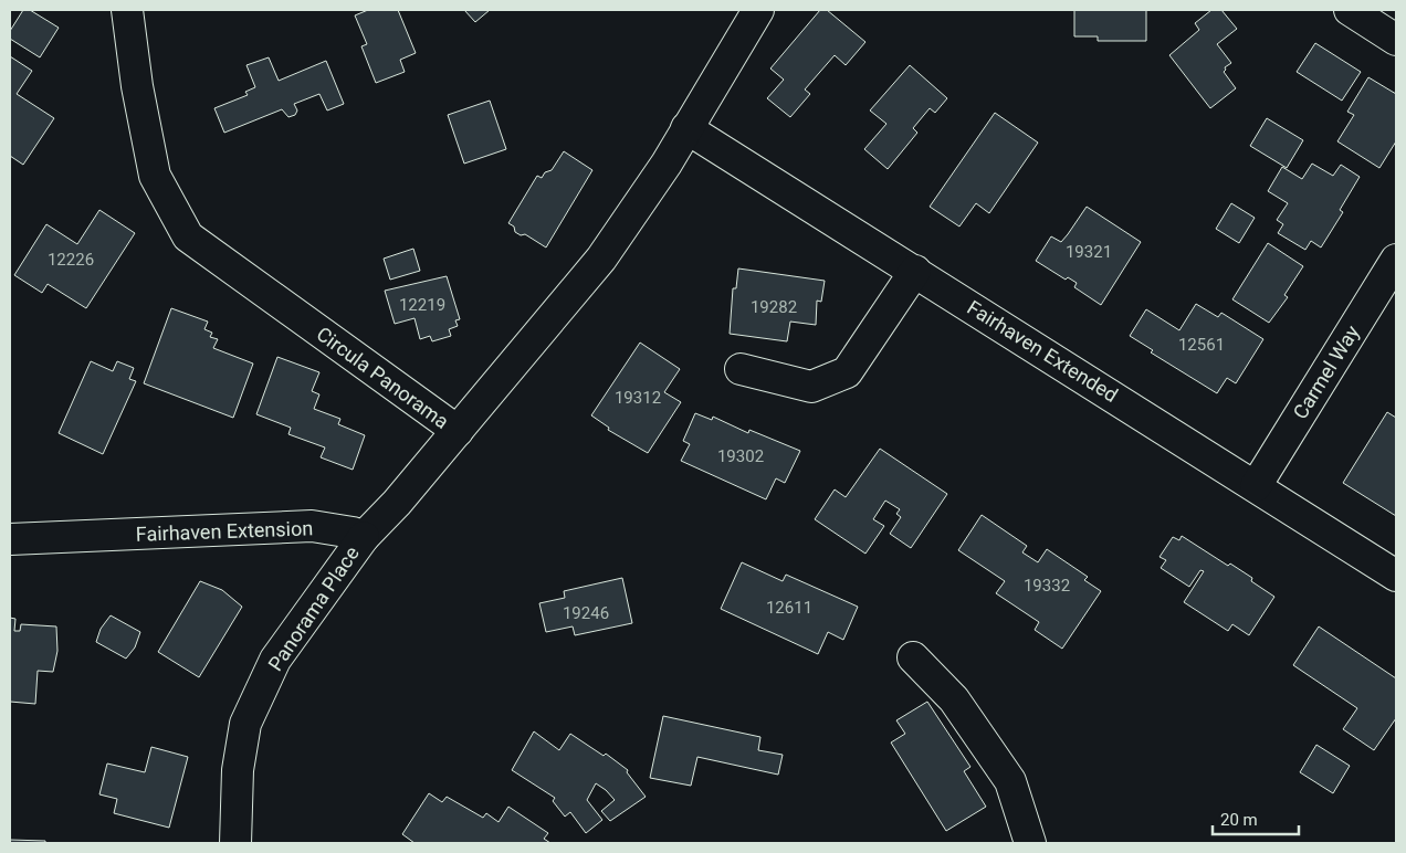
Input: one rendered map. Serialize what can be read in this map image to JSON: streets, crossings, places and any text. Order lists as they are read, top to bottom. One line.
{"streets":{"street":["Fairhaven Extended","Carmel Way","Circula Panorama","Fairhaven Extension","Panorama Place"]},"crossings":[["Fairhaven Extended","Carmel Way"],["Fairhaven Extended","Circula Panorama"],["Fairhaven Extension","Panorama Place"]],"house_numbers":["19321","12226","12219","19282","12561","19312","19302","19332","12611","19246"],"scale_bar":"20 m"}
